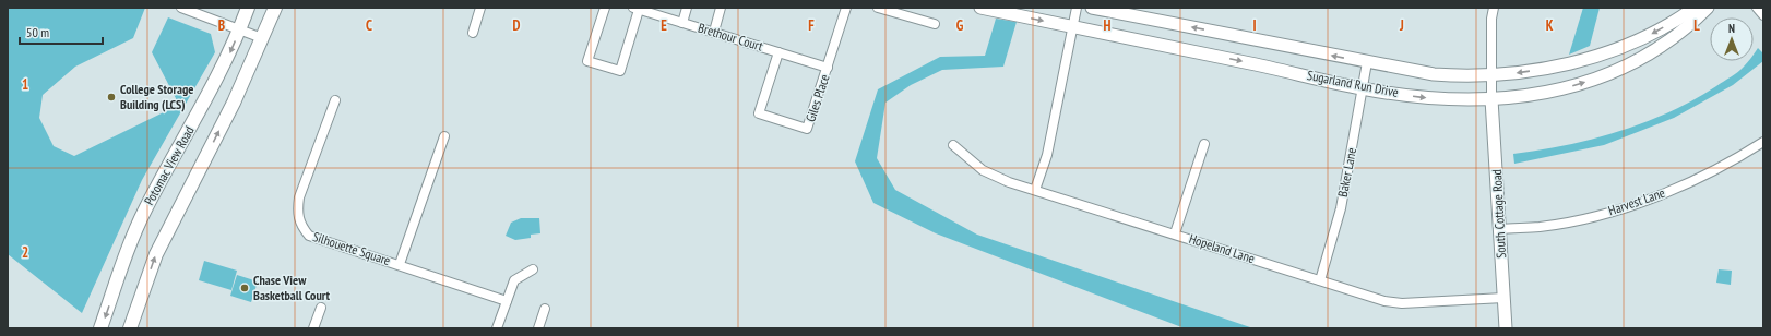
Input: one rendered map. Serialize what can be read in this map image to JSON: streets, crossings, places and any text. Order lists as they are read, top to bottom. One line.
{"streets":{"main road":["Potomac View Road"],"street":["Brethour Court","Sugarland Run Drive","Giles Place","Baker Lane","Harvest Lane","South Cottage Road","Silhouette Square","Hopeland Lane"]},"crossings":[["Brethour Court","Giles Place"],["Sugarland Run Drive","Baker Lane"],["Sugarland Run Drive","South Cottage Road"],["Baker Lane","Hopeland Lane"],["Harvest Lane","South Cottage Road"],["South Cottage Road","Hopeland Lane"]],"places":["College Storage Building (LCS)","Chase View Basketball Court"],"scale_bar":"50 m","north":"top","grid":{"columns":["B","C","D","E","F","G","H","I","J","K","L"],"rows":["1","2"]}}
